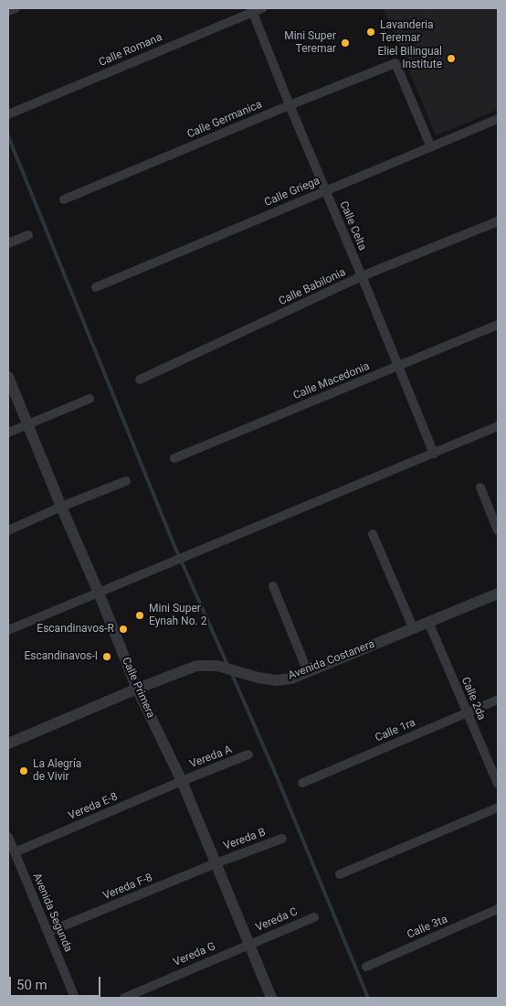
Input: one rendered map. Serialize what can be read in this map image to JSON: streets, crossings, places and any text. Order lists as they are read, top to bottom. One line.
{"streets":{"street":["Calle Romana","Calle Germanica","Calle Griega","Calle Celta","Calle Babilonia","Calle Macedonia","Avenida Costanera","Calle Primera","Calle 2da","Calle 1ra","Vereda A","Vereda E-8","Vereda B","Vereda F-8","Avenida Segunda","Vereda C","Calle 3ta","Vereda G"]},"crossings":[["Calle Romana","Calle Celta"],["Calle Germanica","Calle Griega"],["Calle Germanica","Calle Celta"],["Calle Griega","Calle Celta"],["Calle Celta","Calle Babilonia"],["Calle Celta","Calle Macedonia"],["Avenida Costanera","Calle Primera"],["Avenida Costanera","Calle 2da"],["Calle Primera","Vereda A"],["Calle Primera","Vereda E-8"],["Calle Primera","Vereda B"],["Calle Primera","Vereda F-8"],["Calle Primera","Vereda C"],["Calle Primera","Vereda G"],["Calle 2da","Calle 1ra"],["Vereda A","Vereda E-8"],["Vereda E-8","Avenida Segunda"],["Vereda B","Vereda F-8"],["Vereda F-8","Avenida Segunda"],["Vereda C","Vereda G"]],"places":["Lavanderia Teremar","Mini Super Teremar","Eliel Bilingual Institute","Mini Super Eynah No. 2","Escandinavos-R","Escandinavos-I","La Alegría de Vivir"],"scale_bar":"50 m"}
